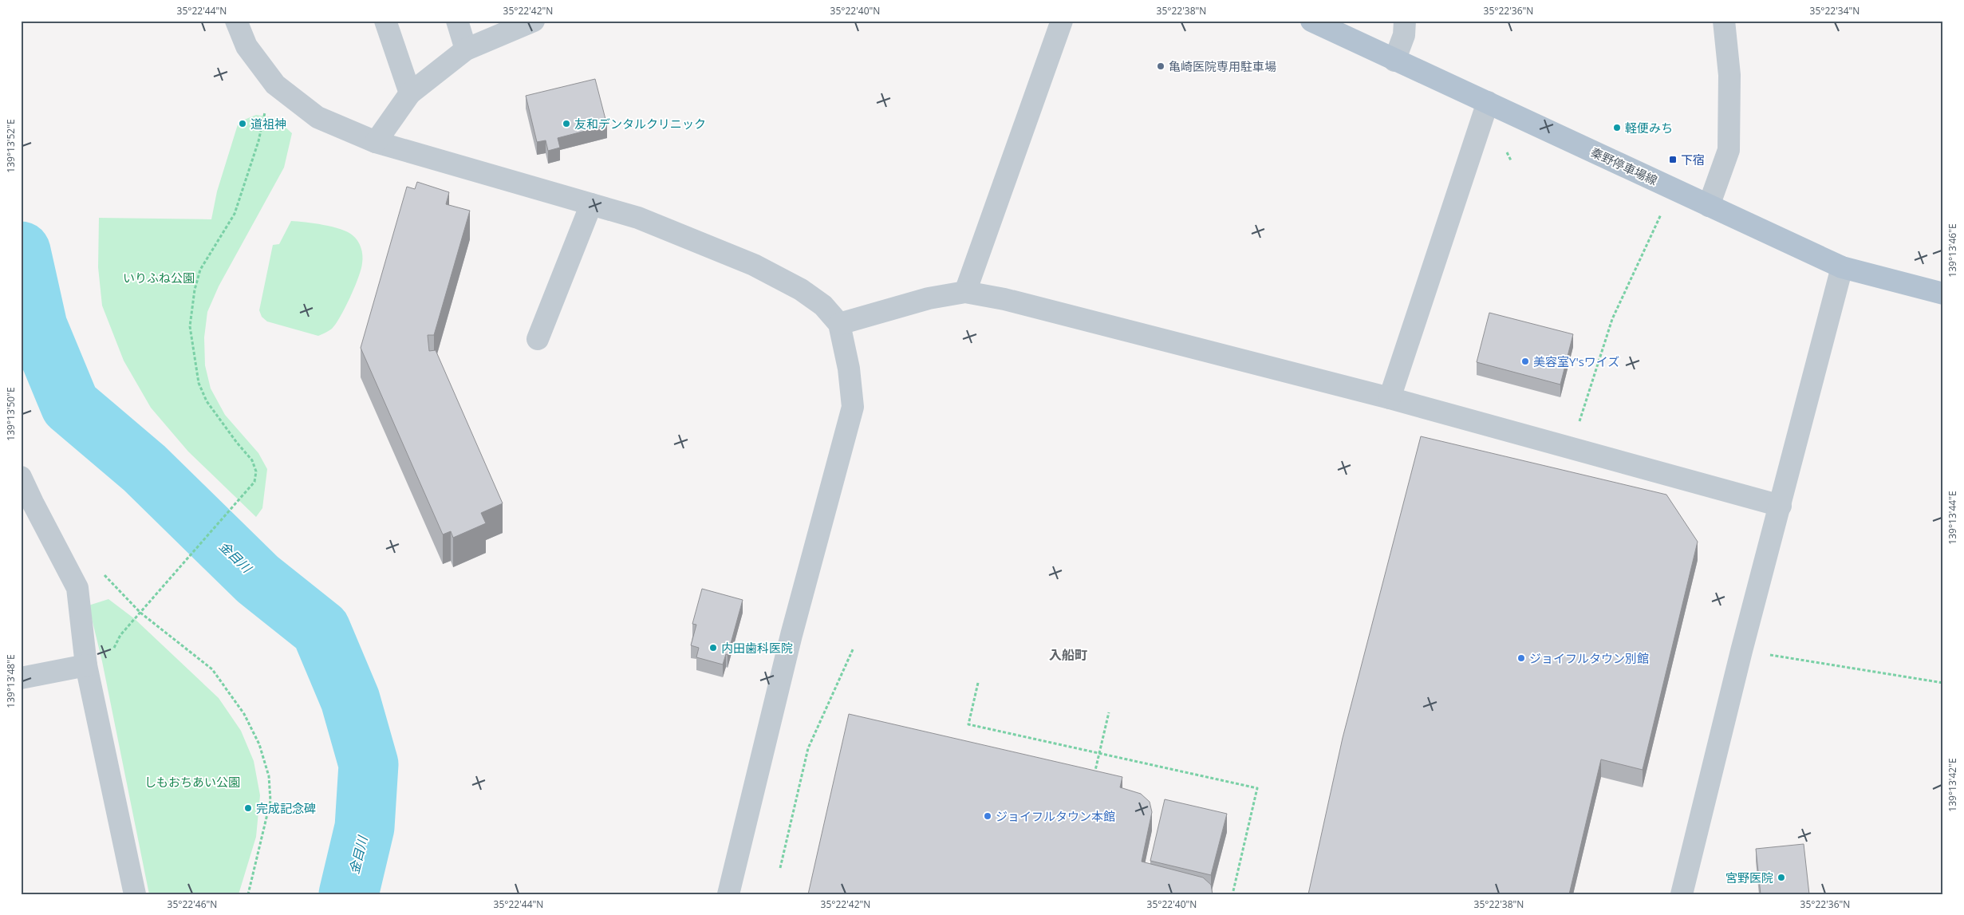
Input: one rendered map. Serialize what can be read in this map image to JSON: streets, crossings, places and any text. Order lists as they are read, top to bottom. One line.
{"streets":{"main road":["秦野停車場線"]},"districts":["入船町"],"water":["金目川"],"parks":["いりふね公園","しもおちあい公園"],"places":{"other":["亀崎医院専用駐車場","道祖神","友和デンタルクリニック","軽便みち","美容室Y'sワイズ","内田歯科医院","ジョイフルタウン別館","完成記念碑","ジョイフルタウン本館","宮野医院"],"transit":["下宿"]},"coordinates":["35°22'44\"N","35°22'42\"N","35°22'40\"N","35°22'38\"N","35°22'36\"N","35°22'34\"N","139°13'52\"E","139°13'46\"E","139°13'50\"E","139°13'44\"E","139°13'48\"E","139°13'42\"E","35°22'46\"N"]}
